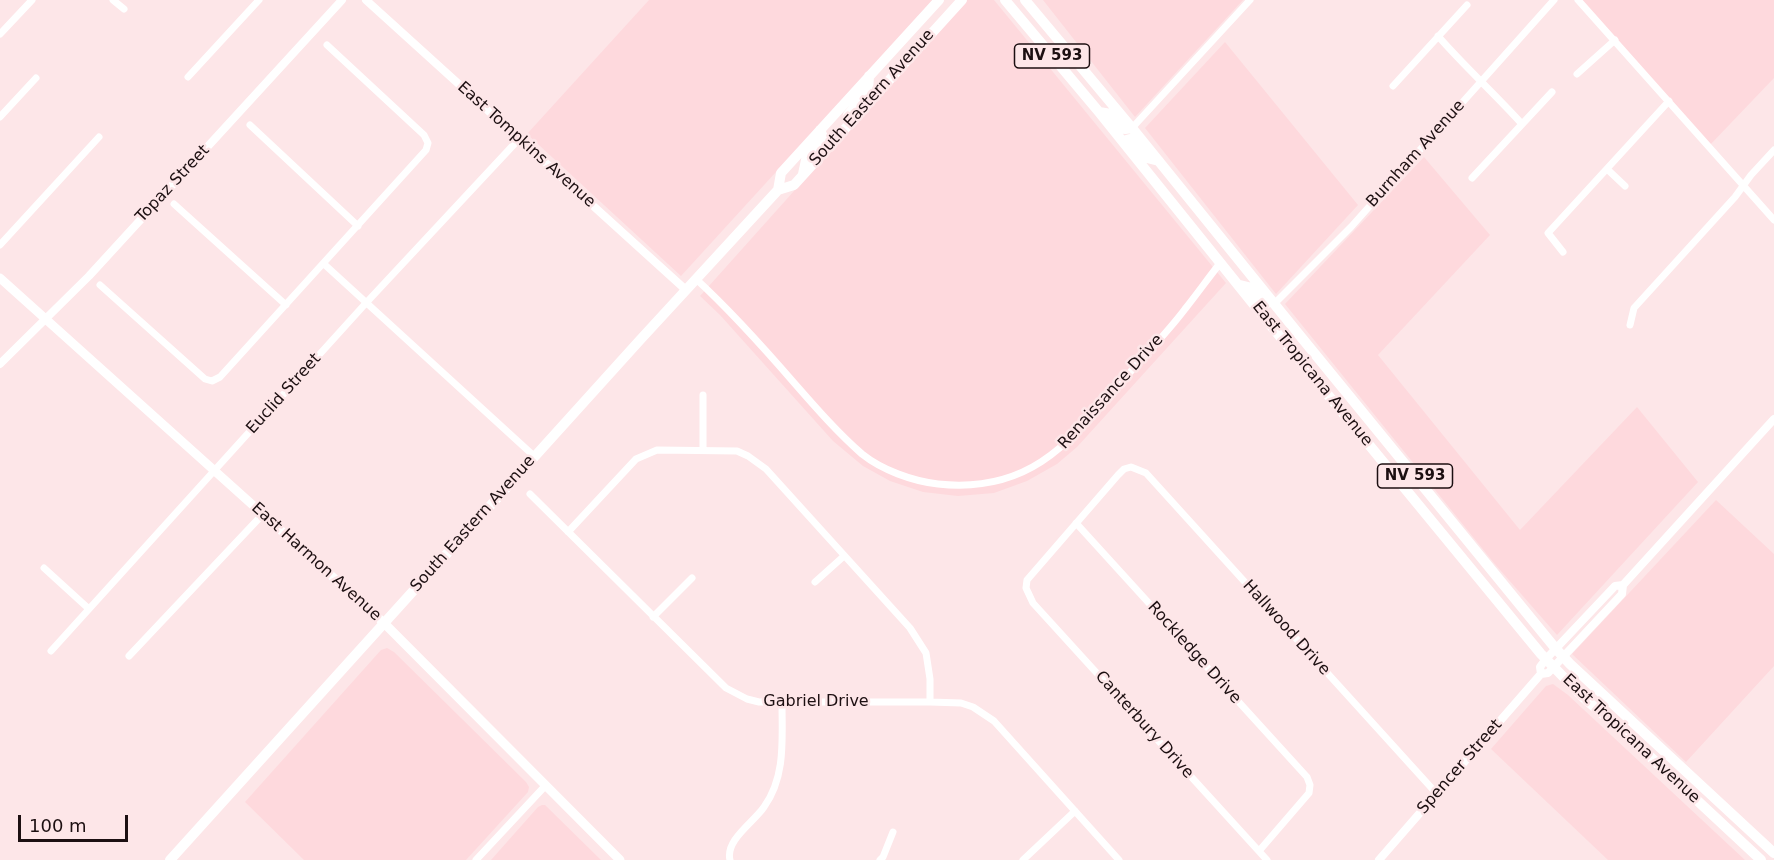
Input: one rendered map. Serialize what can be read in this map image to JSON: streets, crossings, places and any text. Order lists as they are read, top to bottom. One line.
{"streets":{"main road":["NV 593","South Eastern Avenue","East Tropicana Avenue","East Harmon Avenue"],"street":["East Tompkins Avenue","Burnham Avenue","Topaz Street","Renaissance Drive","Euclid Street","Hallwood Drive","Rockledge Drive","Gabriel Drive","Canterbury Drive","Spencer Street"]},"crossings":[["South Eastern Avenue","East Tompkins Avenue"],["South Eastern Avenue","Renaissance Drive"],["South Eastern Avenue","East Harmon Avenue"],["East Tompkins Avenue","Euclid Street"],["Burnham Avenue","East Tropicana Avenue"],["Topaz Street","East Harmon Avenue"],["East Tropicana Avenue","Renaissance Drive"],["East Tropicana Avenue","Spencer Street"],["Euclid Street","East Harmon Avenue"],["Hallwood Drive","Rockledge Drive"],["Hallwood Drive","Canterbury Drive"],["Hallwood Drive","Spencer Street"],["Rockledge Drive","Canterbury Drive"]],"scale_bar":"100 m"}
